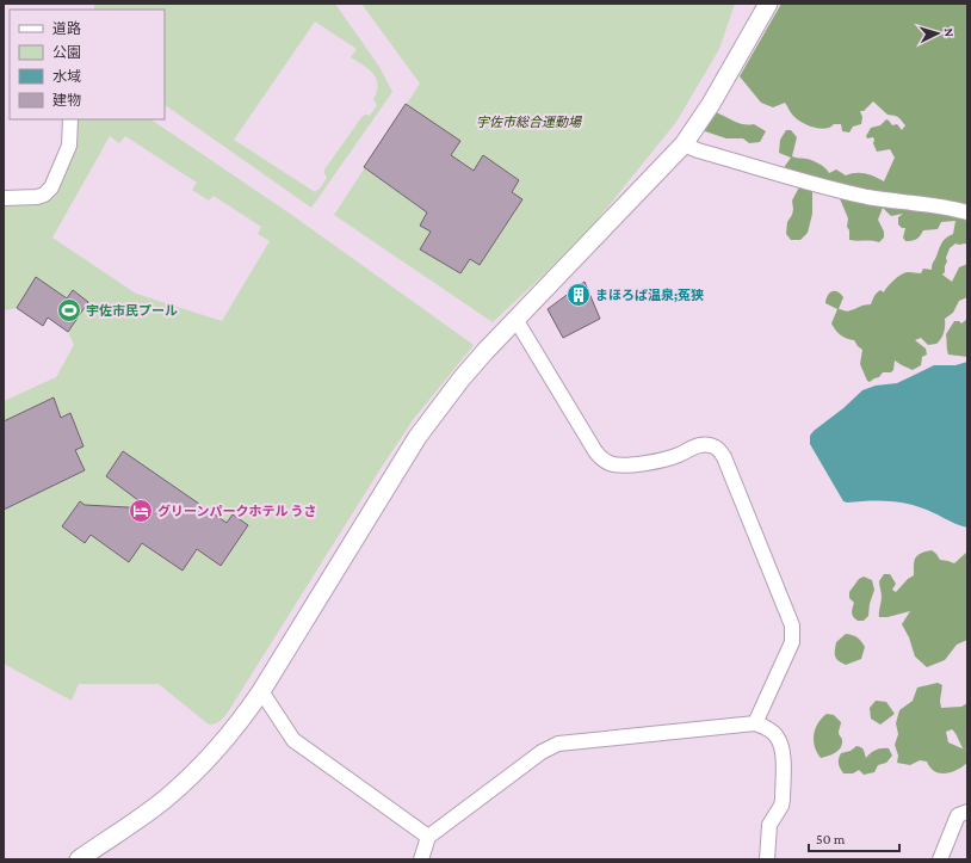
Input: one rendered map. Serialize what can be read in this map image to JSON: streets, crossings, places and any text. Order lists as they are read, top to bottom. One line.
{"parks":["宇佐市総合運動場"],"places":{"building":["まほろば温泉;菟狭"],"sports":["宇佐市民プール"],"hotel":["グリーンパークホテル うさ"]},"legend":["道路","公園","水域","建物"],"scale_bar":"50 m","north":"right"}
